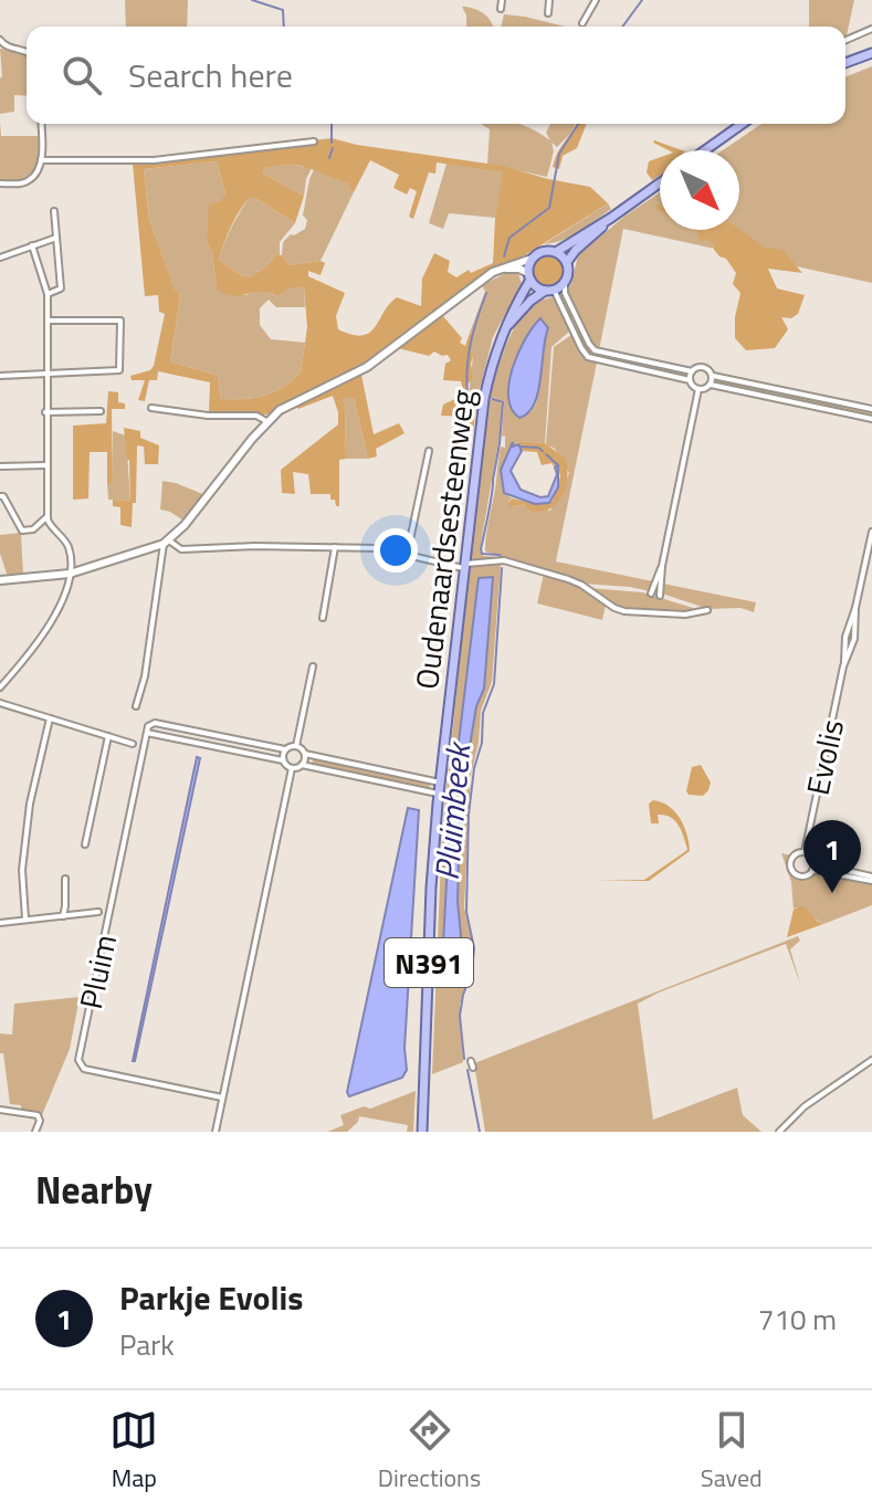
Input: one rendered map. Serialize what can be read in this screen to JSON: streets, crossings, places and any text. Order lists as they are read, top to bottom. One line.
{"streets":{"main road":["Oudenaardsesteenweg","N391"],"street":["Evolis","Pluim"]},"water":["Pluimbeek"],"north":"bottom right","page":{"search":"Search here","pins":"1","heading":"Nearby","list":[{"mark":"1","name":"Parkje Evolis","note":"Park","value":"710 m"}],"nav":["Map","Directions","Saved"]}}
